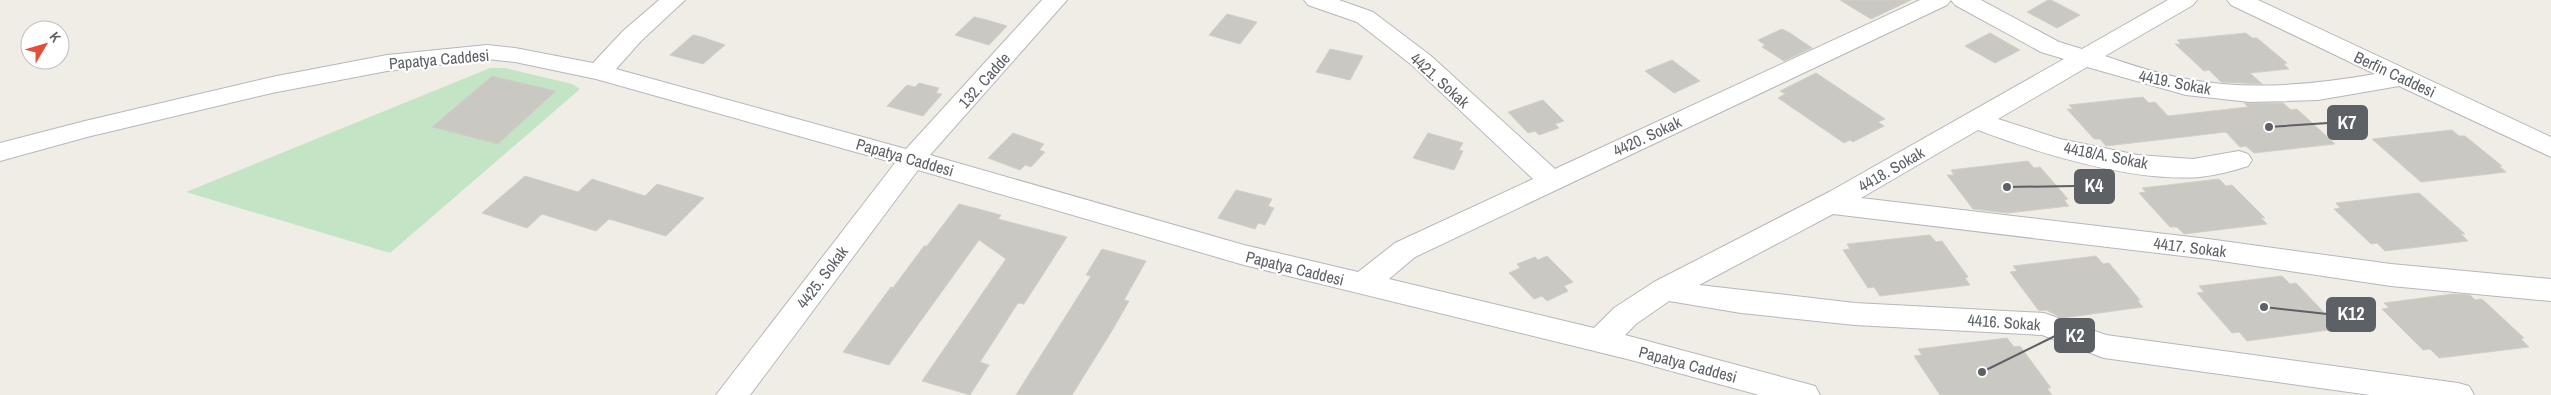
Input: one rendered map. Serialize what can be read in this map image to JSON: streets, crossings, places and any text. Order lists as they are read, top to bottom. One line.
{"streets":{"street":["Papatya Caddesi","Berfin Caddesi","132. Cadde","4421. Sokak","4419. Sokak","4420. Sokak","4418/A. Sokak","4418. Sokak","4417. Sokak","4425. Sokak","4416. Sokak"]},"crossings":[["Papatya Caddesi","132. Cadde"],["Papatya Caddesi","4420. Sokak"],["Papatya Caddesi","4418. Sokak"],["Papatya Caddesi","4425. Sokak"],["Berfin Caddesi","4419. Sokak"],["132. Cadde","4425. Sokak"],["4421. Sokak","4420. Sokak"],["4419. Sokak","4418. Sokak"],["4418/A. Sokak","4418. Sokak"],["4418. Sokak","4417. Sokak"],["4418. Sokak","4416. Sokak"]],"places":["K7","K4","K12","K2"],"north":"top right"}
